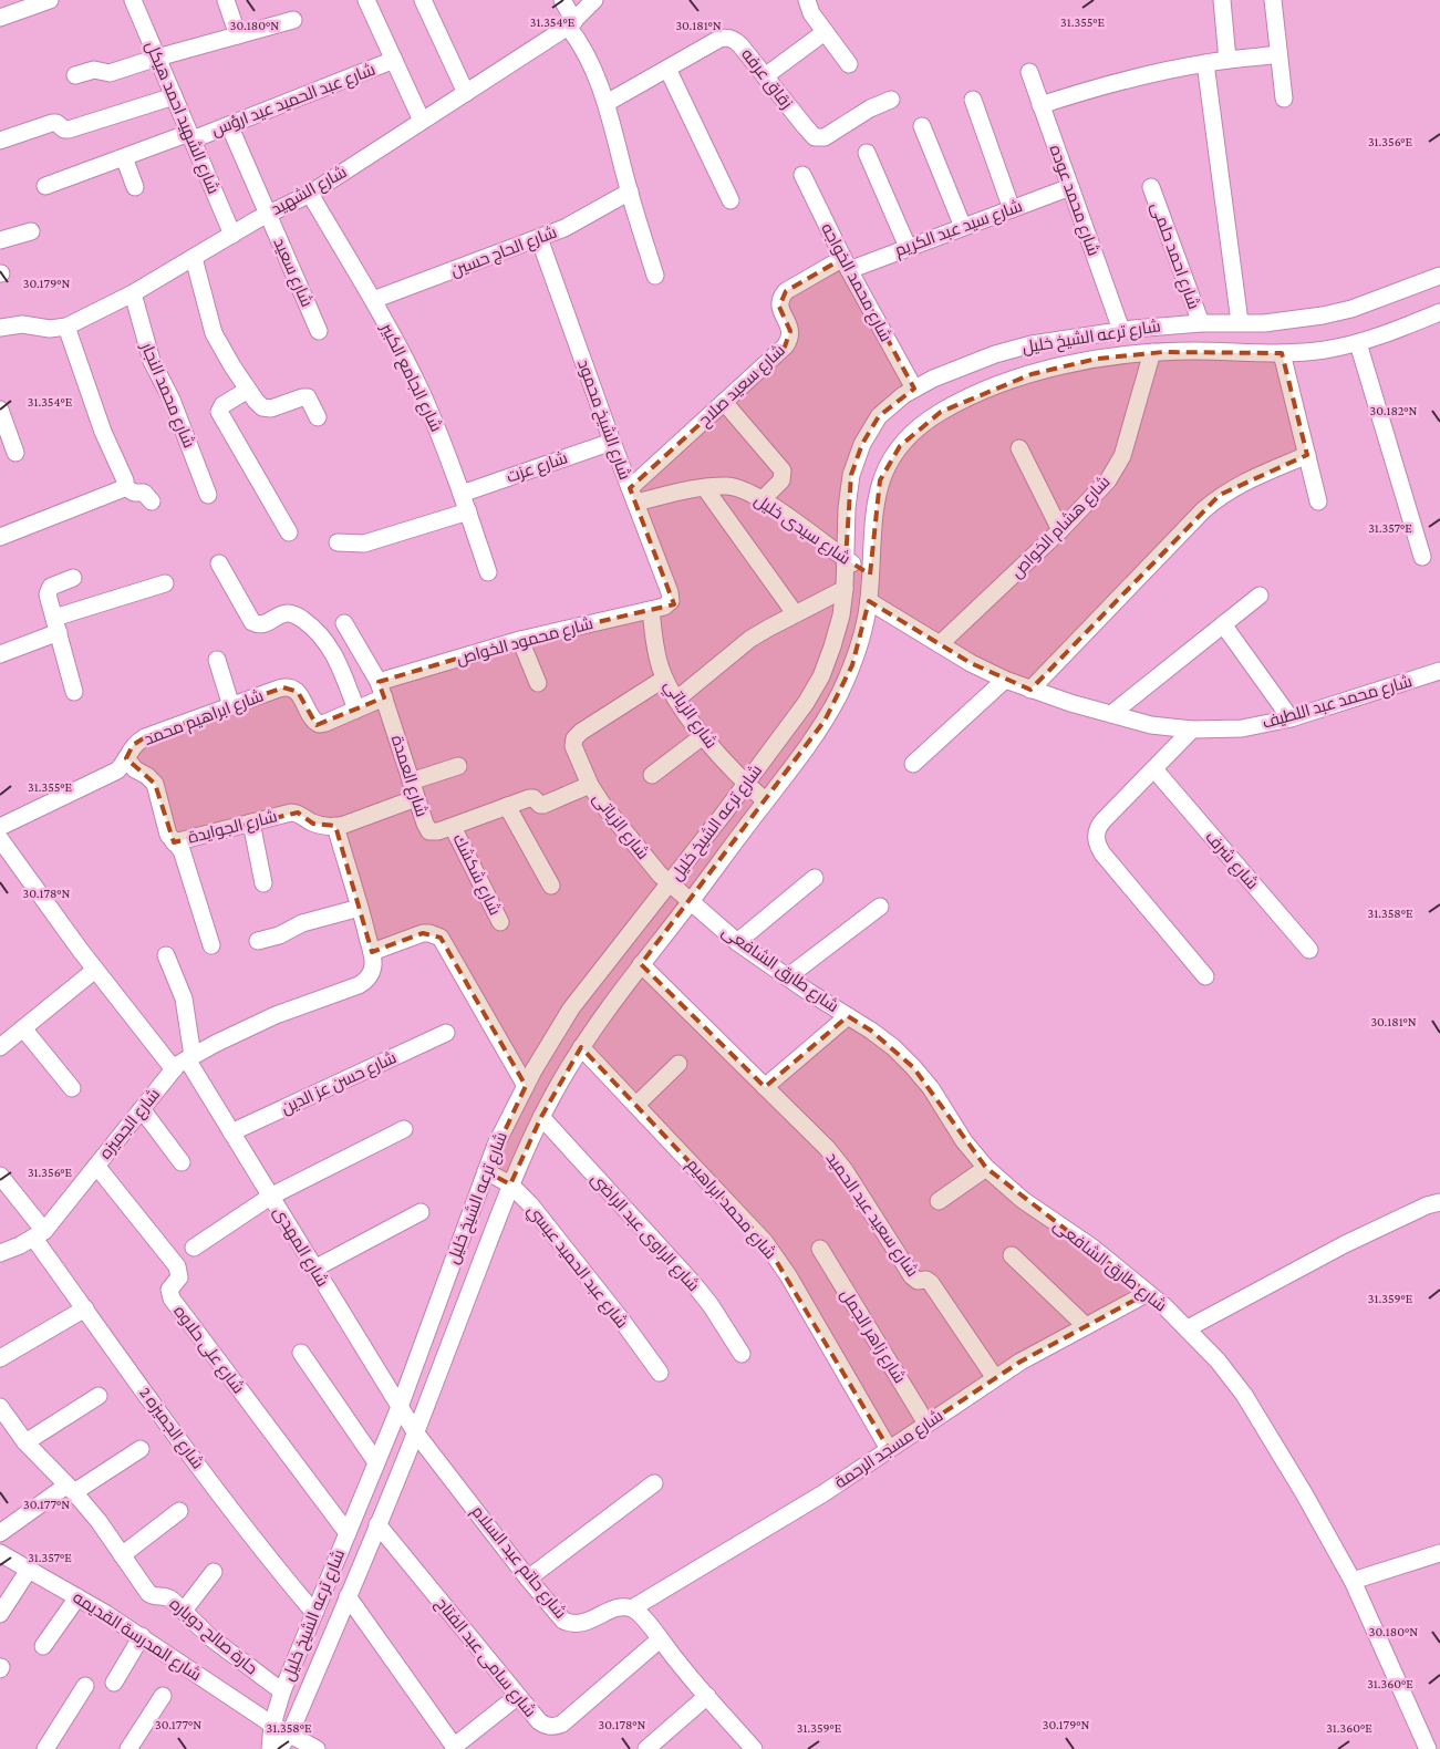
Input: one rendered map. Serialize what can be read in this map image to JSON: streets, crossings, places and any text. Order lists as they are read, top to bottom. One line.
{"streets":{"street":["زقاق عرفه","شارع عبد الحميد عيد ارؤس","شارع الشهيد احمد هيكل","شارع الشهيد","شارع محمد عوده","شارع سيد عبد الكريم","شارع الحاج حسين","شارع احمد حلمى","شارع سعيد","شارع محمد الخواجه","شارع ترعه الشيخ خليل","شارع الجامع الكبير","شارع سعيد صلاح","شارع محمد النجار","شارع الشيخ محمود","شارع عزت","شارع هشام الخواص","شارع سيدى خليل","شارع محمود الخواص","شارع محمد عبد اللطيف","شارع الزياتي","شارع ابراهيم محمد","شارع العمدة","شارع الزياتى","شارع الجوايدة","شارع شرف","شارع شكشك","شارع طارق الشافعى","شارع حسن عز الدين","شارع الجميزه","شارع محمد ابراهيم","شارع سعيد عبد الحميد","شارع الراوى عبد الراضى","شارع المهدى","شارع عبد الحميد عيسي","شارع زاهر الجمل","شارع على حلاوه","شارع الجميزه 2","شارع مسجد الرحمة","شارع حاتم عبد السلام","شارع المدرسة القديمه","حارة صالح دوباره","شارع سامى عبد الفتاح"]},"crossings":[["شارع عبد الحميد عيد ارؤس","شارع الشهيد احمد هيكل"],["شارع عبد الحميد عيد ارؤس","شارع سعيد"],["شارع الشهيد احمد هيكل","شارع الشهيد"],["شارع الشهيد","شارع سعيد"],["شارع الشهيد","شارع الجامع الكبير"],["شارع الشهيد","شارع محمد النجار"],["شارع محمد عوده","شارع سيد عبد الكريم"],["شارع محمد عوده","شارع ترعه الشيخ خليل"],["شارع سيد عبد الكريم","شارع محمد الخواجه"],["شارع سيد عبد الكريم","شارع سعيد صلاح"],["شارع الحاج حسين","شارع الجامع الكبير"],["شارع الحاج حسين","شارع الشيخ محمود"],["شارع احمد حلمى","شارع ترعه الشيخ خليل"],["شارع محمد الخواجه","شارع ترعه الشيخ خليل"],["شارع محمد الخواجه","شارع سعيد صلاح"],["شارع ترعه الشيخ خليل","شارع هشام الخواص"],["شارع ترعه الشيخ خليل","شارع سيدى خليل"],["شارع ترعه الشيخ خليل","شارع محمد عبد اللطيف"],["شارع ترعه الشيخ خليل","شارع الزياتي"],["شارع ترعه الشيخ خليل","شارع الزياتى"],["شارع ترعه الشيخ خليل","شارع طارق الشافعى"],["شارع ترعه الشيخ خليل","شارع محمد ابراهيم"],["شارع ترعه الشيخ خليل","شارع سعيد عبد الحميد"],["شارع ترعه الشيخ خليل","شارع الراوى عبد الراضى"],["شارع ترعه الشيخ خليل","شارع المهدى"],["شارع ترعه الشيخ خليل","شارع عبد الحميد عيسي"],["شارع ترعه الشيخ خليل","شارع على حلاوه"],["شارع ترعه الشيخ خليل","شارع الجميزه 2"],["شارع ترعه الشيخ خليل","شارع حاتم عبد السلام"],["شارع ترعه الشيخ خليل","شارع المدرسة القديمه"],["شارع ترعه الشيخ خليل","حارة صالح دوباره"],["شارع ترعه الشيخ خليل","شارع سامى عبد الفتاح"],["شارع الجامع الكبير","شارع عزت"],["شارع سعيد صلاح","شارع الشيخ محمود"],["شارع سعيد صلاح","شارع سيدى خليل"],["شارع الشيخ محمود","شارع عزت"],["شارع الشيخ محمود","شارع سيدى خليل"],["شارع الشيخ محمود","شارع محمود الخواص"],["شارع هشام الخواص","شارع محمد عبد اللطيف"],["شارع محمود الخواص","شارع الزياتي"],["شارع محمود الخواص","شارع العمدة"],["شارع الزياتي","شارع الزياتى"],["شارع العمدة","شارع الزياتى"],["شارع العمدة","شارع الجوايدة"],["شارع العمدة","شارع شكشك"],["شارع الزياتى","شارع طارق الشافعى"],["شارع طارق الشافعى","شارع مسجد الرحمة"],["شارع حسن عز الدين","شارع المهدى"],["شارع الجميزه","شارع المهدى"],["شارع الجميزه","شارع على حلاوه"],["شارع الجميزه","شارع الجميزه 2"],["شارع محمد ابراهيم","شارع مسجد الرحمة"],["شارع سعيد عبد الحميد","شارع مسجد الرحمة"],["شارع المهدى","شارع حاتم عبد السلام"],["شارع زاهر الجمل","شارع مسجد الرحمة"],["شارع مسجد الرحمة","شارع حاتم عبد السلام"]],"coordinates":["31.354°E","31.355°E","30.180°N","30.181°N","31.356°E","30.179°N","30.182°N","31.357°E","30.178°N","31.358°E","31.359°E","30.177°N","31.360°E"]}
